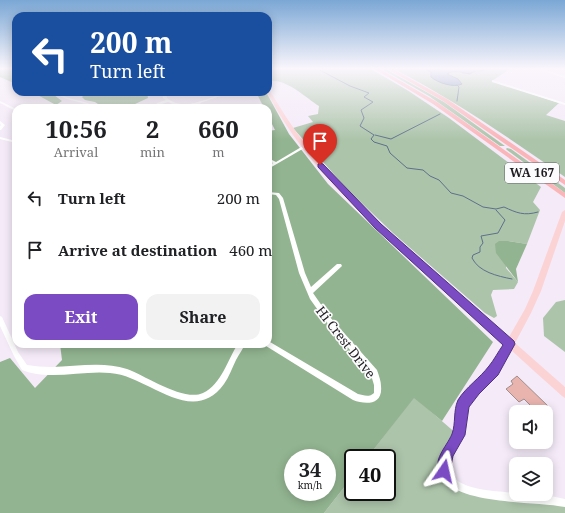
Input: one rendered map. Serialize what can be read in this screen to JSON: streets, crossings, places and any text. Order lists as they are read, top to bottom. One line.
{"streets":{"highway":["WA 167"],"street":["Hi Crest Drive"]},"page":{"turn":["200 m","Turn left"],"eta":["10:56","Arrival","2","min","660","m"],"list":[{"name":"Turn left","value":"200 m"},{"name":"Arrive at destination","value":"460 m"}],"buttons":["Exit","Share"],"speed":"34 km/h","limit":"40"}}
